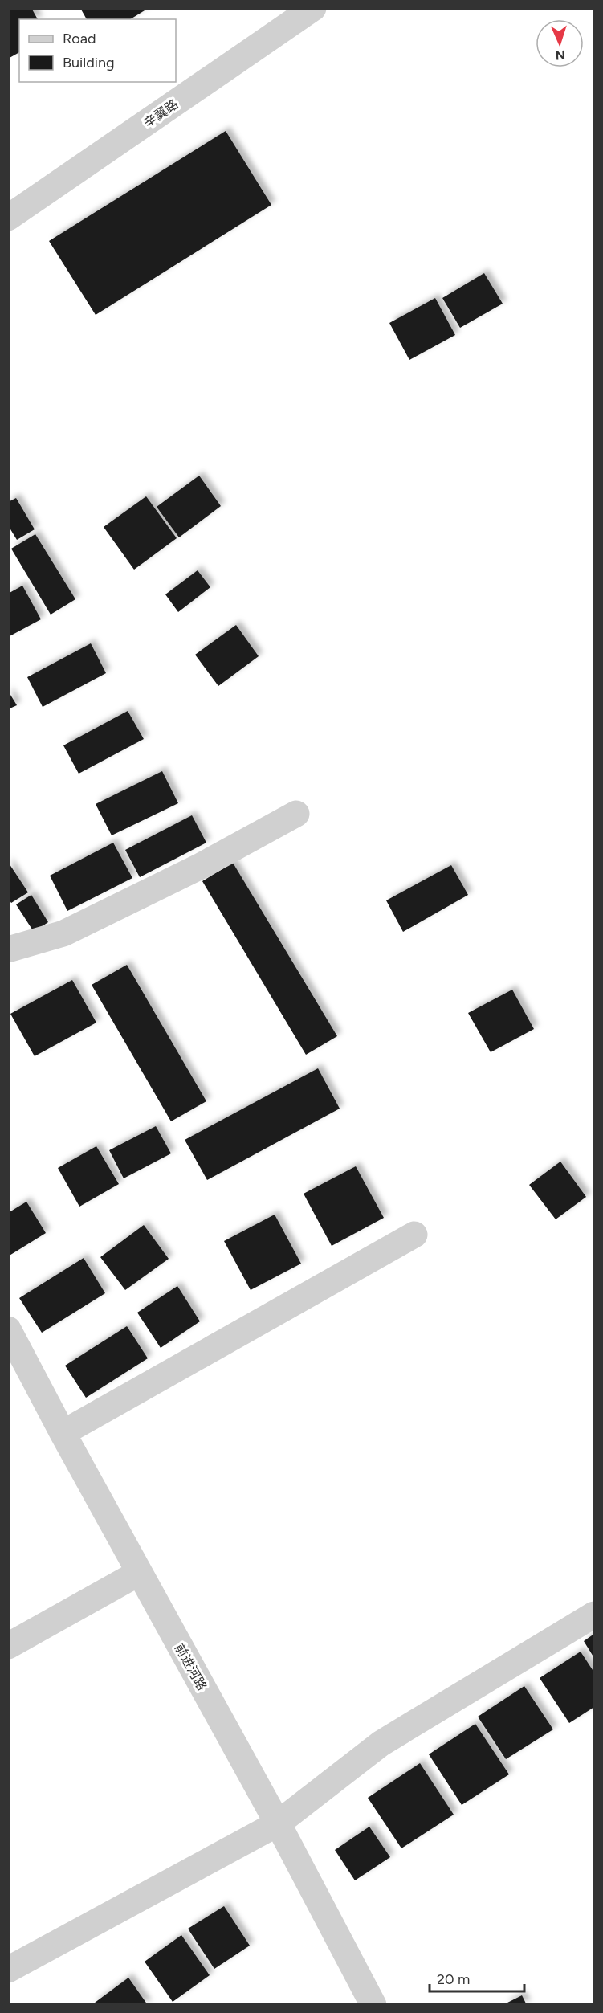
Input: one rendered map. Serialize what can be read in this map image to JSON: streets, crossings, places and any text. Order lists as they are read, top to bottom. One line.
{"streets":{"street":["辛翼路","前进河路"]},"legend":["Road","Building"],"scale_bar":"20 m","north":"bottom"}
